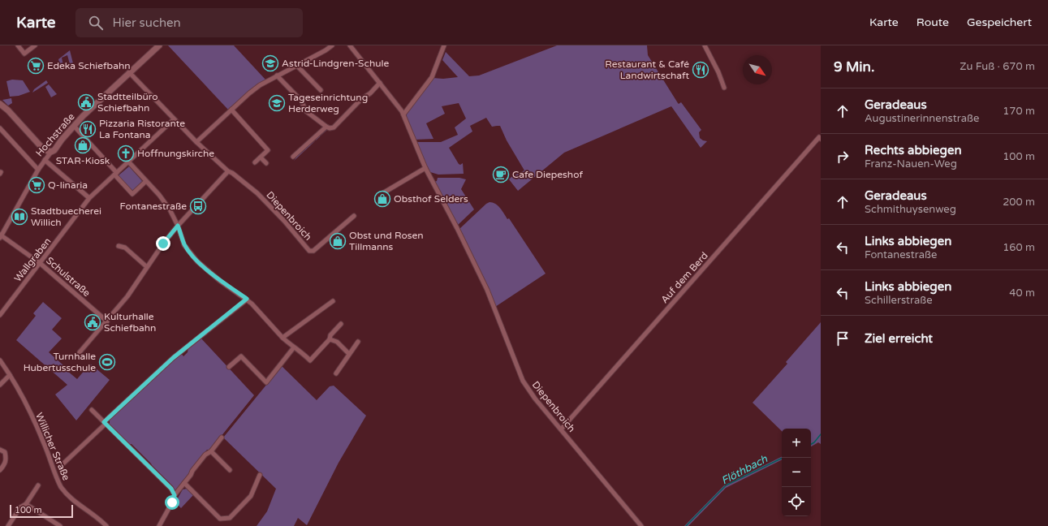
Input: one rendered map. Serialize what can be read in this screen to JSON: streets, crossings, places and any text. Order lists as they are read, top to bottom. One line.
{"streets":{"street":["Hochstraße","Diepenbroich","Wallgraben","Schulstraße","Auf dem Berd","Willicher Straße"]},"crossings":[["Hochstraße","Diepenbroich"],["Hochstraße","Schulstraße"],["Diepenbroich","Wallgraben"],["Diepenbroich","Auf dem Berd"],["Wallgraben","Schulstraße"]],"water":["Flöthbach"],"places":{"school or university":["Astrid-Lindgren-Schule","Tageseinrichtung Herderweg"],"supermarket":["Edeka Schiefbahn","Q-linaria"],"restaurant":["Restaurant & Café Landwirtschaft","Pizzaria Ristorante La Fontana"],"public building":["Stadtteilbüro Schiefbahn","Kulturhalle Schiefbahn"],"shop":["STAR-Kiosk","Obsthof Selders","Obst und Rosen Tillmanns"],"church":["Hoffnungskirche"],"cafe":["Cafe Diepeshof"],"bus stop":["Fontanestraße"],"library":["Stadtbuecherei Willich"],"sports":["Turnhalle Hubertusschule"]},"scale_bar":"100 m","north":"bottom right","page":{"header":"Karte","search":"Hier suchen","nav":["Karte","Route","Gespeichert"],"heading":["9 Min.","Zu Fuß · 670 m"],"list":[["Geradeaus","Augustinerinnenstraße","170 m"],["Rechts abbiegen","Franz-Nauen-Weg","100 m"],["Geradeaus","Schmithuysenweg","200 m"],["Links abbiegen","Fontanestraße","160 m"],["Links abbiegen","Schillerstraße","40 m"],"Ziel erreicht"],"map_buttons":["+","−"],"scale":"100 m"}}
